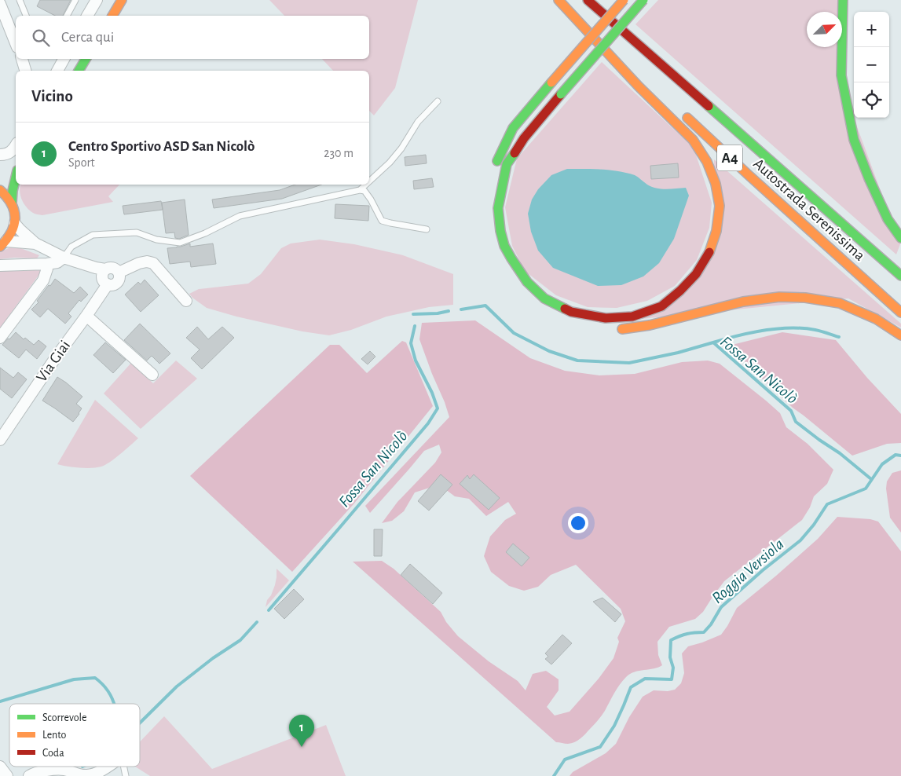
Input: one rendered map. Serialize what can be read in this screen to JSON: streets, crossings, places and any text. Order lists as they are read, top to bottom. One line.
{"streets":{"main road":["A4","Autostrada Serenissima"],"street":["Via Giai"]},"water":["Fossa San Nicolò","Roggia Versiola"],"legend":["Scorrevole","Lento","Coda"],"north":"top right","page":{"map_buttons":["+","−"],"search":"Cerca qui","heading":"Vicino","list":[{"mark":"1","name":"Centro Sportivo ASD San Nicolò","note":"Sport","value":"230 m"}],"pins":"1"}}
